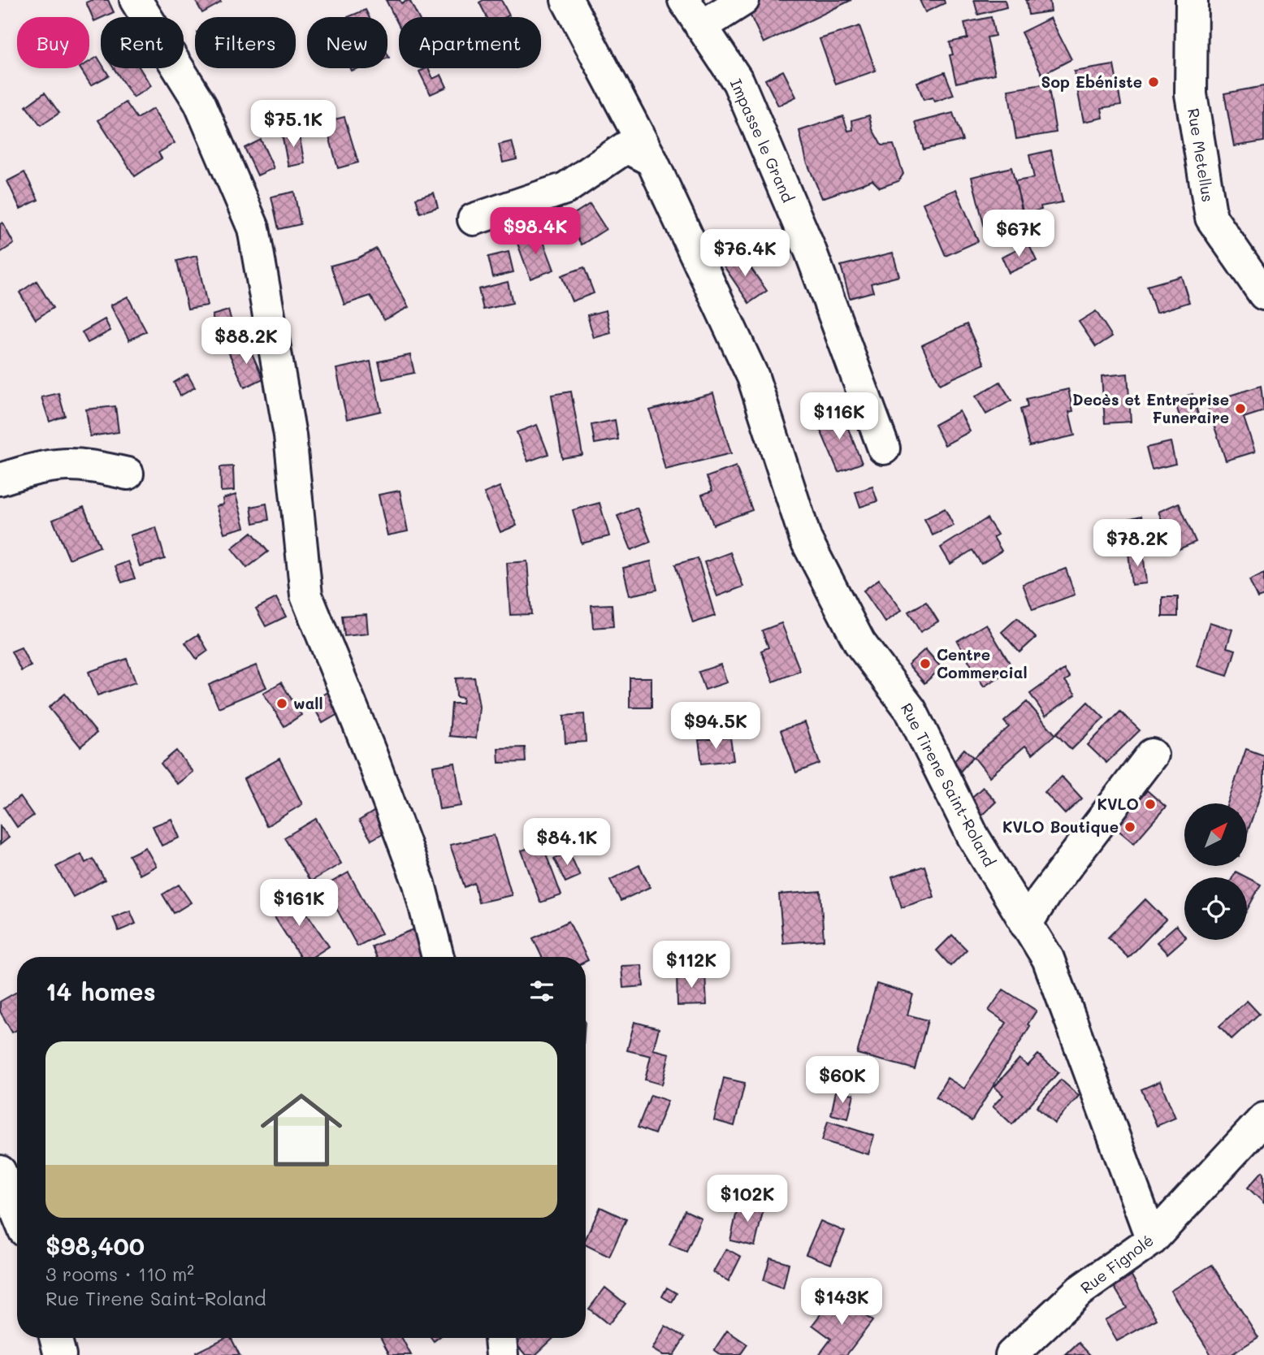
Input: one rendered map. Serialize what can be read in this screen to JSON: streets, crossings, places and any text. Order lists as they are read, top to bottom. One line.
{"streets":{"street":["Impasse le Grand","Rue Metellus","Rue Tirene Saint-Roland","Rue Fignolé"]},"crossings":[["Rue Tirene Saint-Roland","Rue Fignolé"]],"places":["Sop Ebéniste","Decès et Entreprise Funeraire","Centre Commercial","wall","KVLO","KVLO Boutique"],"north":"top right","page":{"chip":["Buy","Rent","Filters","New","Apartment"],"price":["$75.1K","$98.4K","$67K","$76.4K","$88.2K","$116K","$78.2K","$94.5K","$84.1K","$161K","$112K","$60K","$102K","$143K"],"heading":"14 homes","list":[{"name":"$98,400","note":"3 rooms · 110 m² · Rue Tirene Saint-Roland"}]}}
